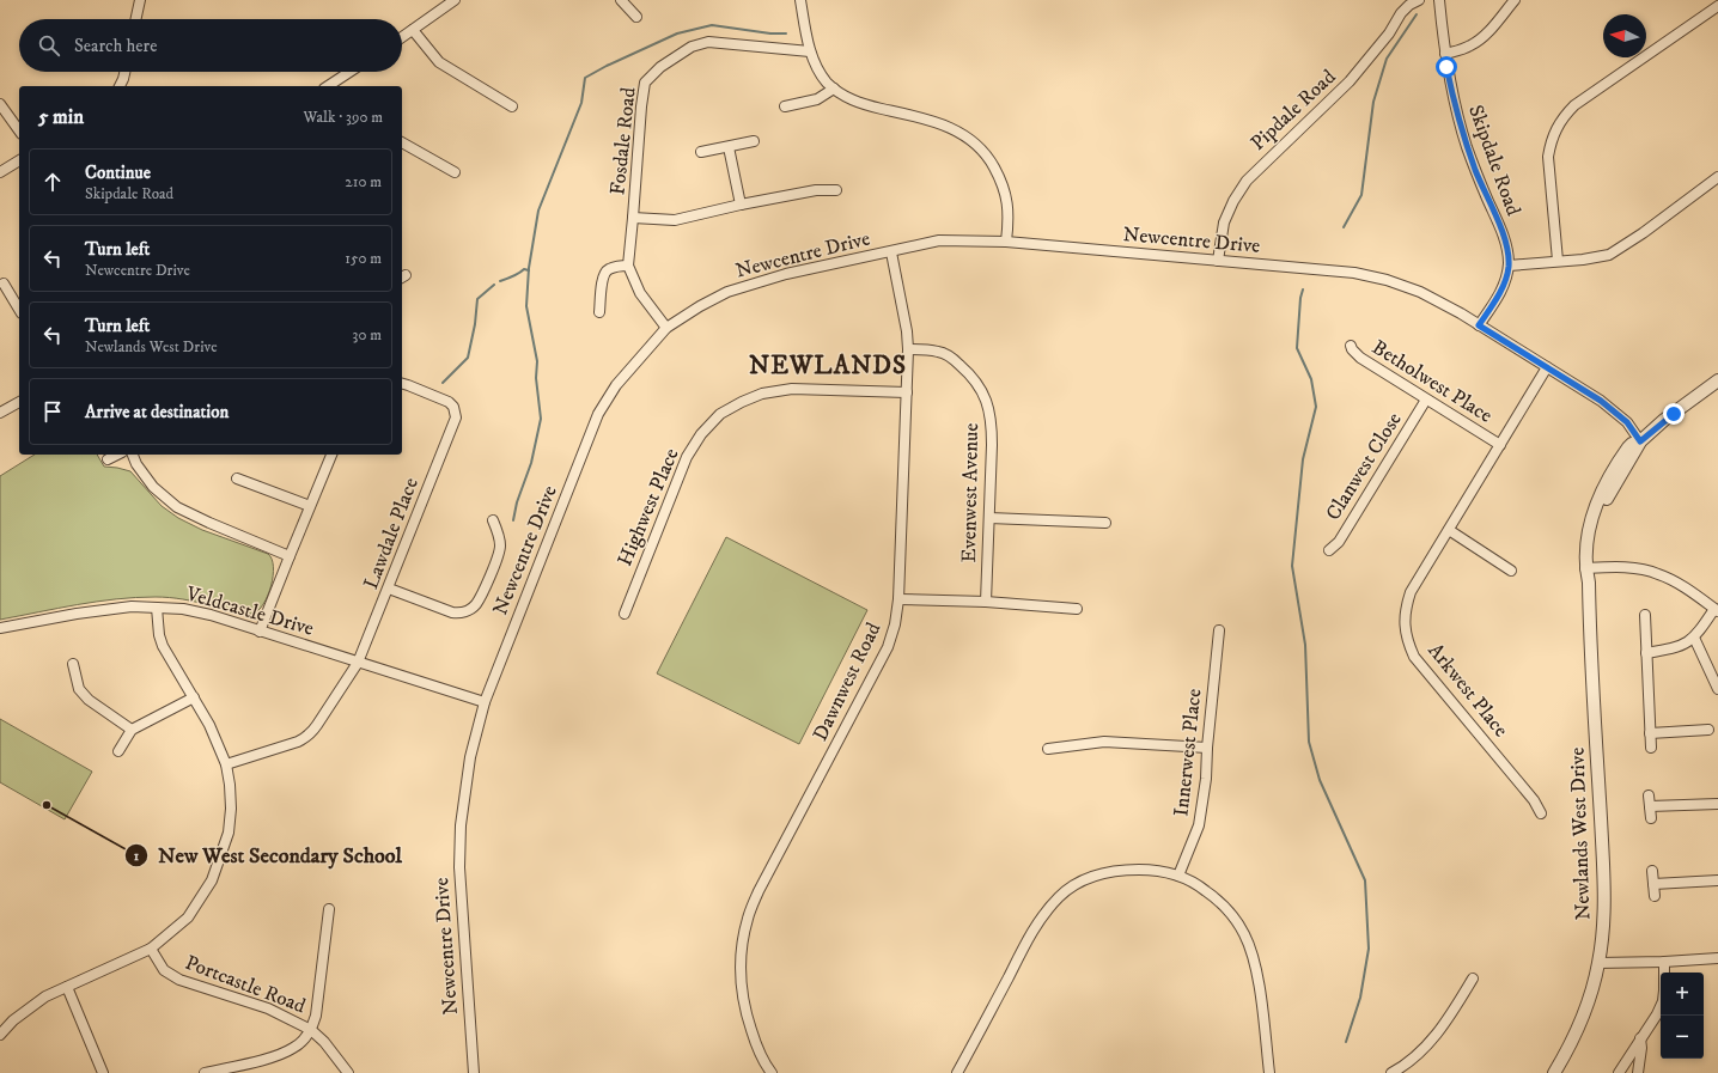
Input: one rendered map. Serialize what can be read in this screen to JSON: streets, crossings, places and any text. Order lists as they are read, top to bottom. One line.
{"streets":{"street":["Pipdale Road","Fosdale Road","Skipdale Road","Newcentre Drive","Betholwest Place","Clanwest Close","Evenwest Avenue","Highwest Place","Lawdale Place","Veldcastle Drive","Dawnwest Road","Arkwest Place","Innerwest Place","Newlands West Drive","Portcastle Road"]},"crossings":[["Pipdale Road","Newcentre Drive"],["Skipdale Road","Newcentre Drive"],["Newcentre Drive","Veldcastle Drive"],["Newcentre Drive","Dawnwest Road"],["Newcentre Drive","Arkwest Place"],["Newcentre Drive","Newlands West Drive"],["Betholwest Place","Clanwest Close"],["Betholwest Place","Arkwest Place"],["Evenwest Avenue","Dawnwest Road"],["Highwest Place","Dawnwest Road"],["Lawdale Place","Veldcastle Drive"]],"districts":["NEWLANDS"],"places":["New West Secondary School"],"north":"left","page":{"search":"Search here","heading":["5 min","Walk · 390 m"],"list":[["Continue","Skipdale Road","210 m"],["Turn left","Newcentre Drive","150 m"],["Turn left","Newlands West Drive","30 m"],"Arrive at destination"],"map_buttons":["+","−"]}}
